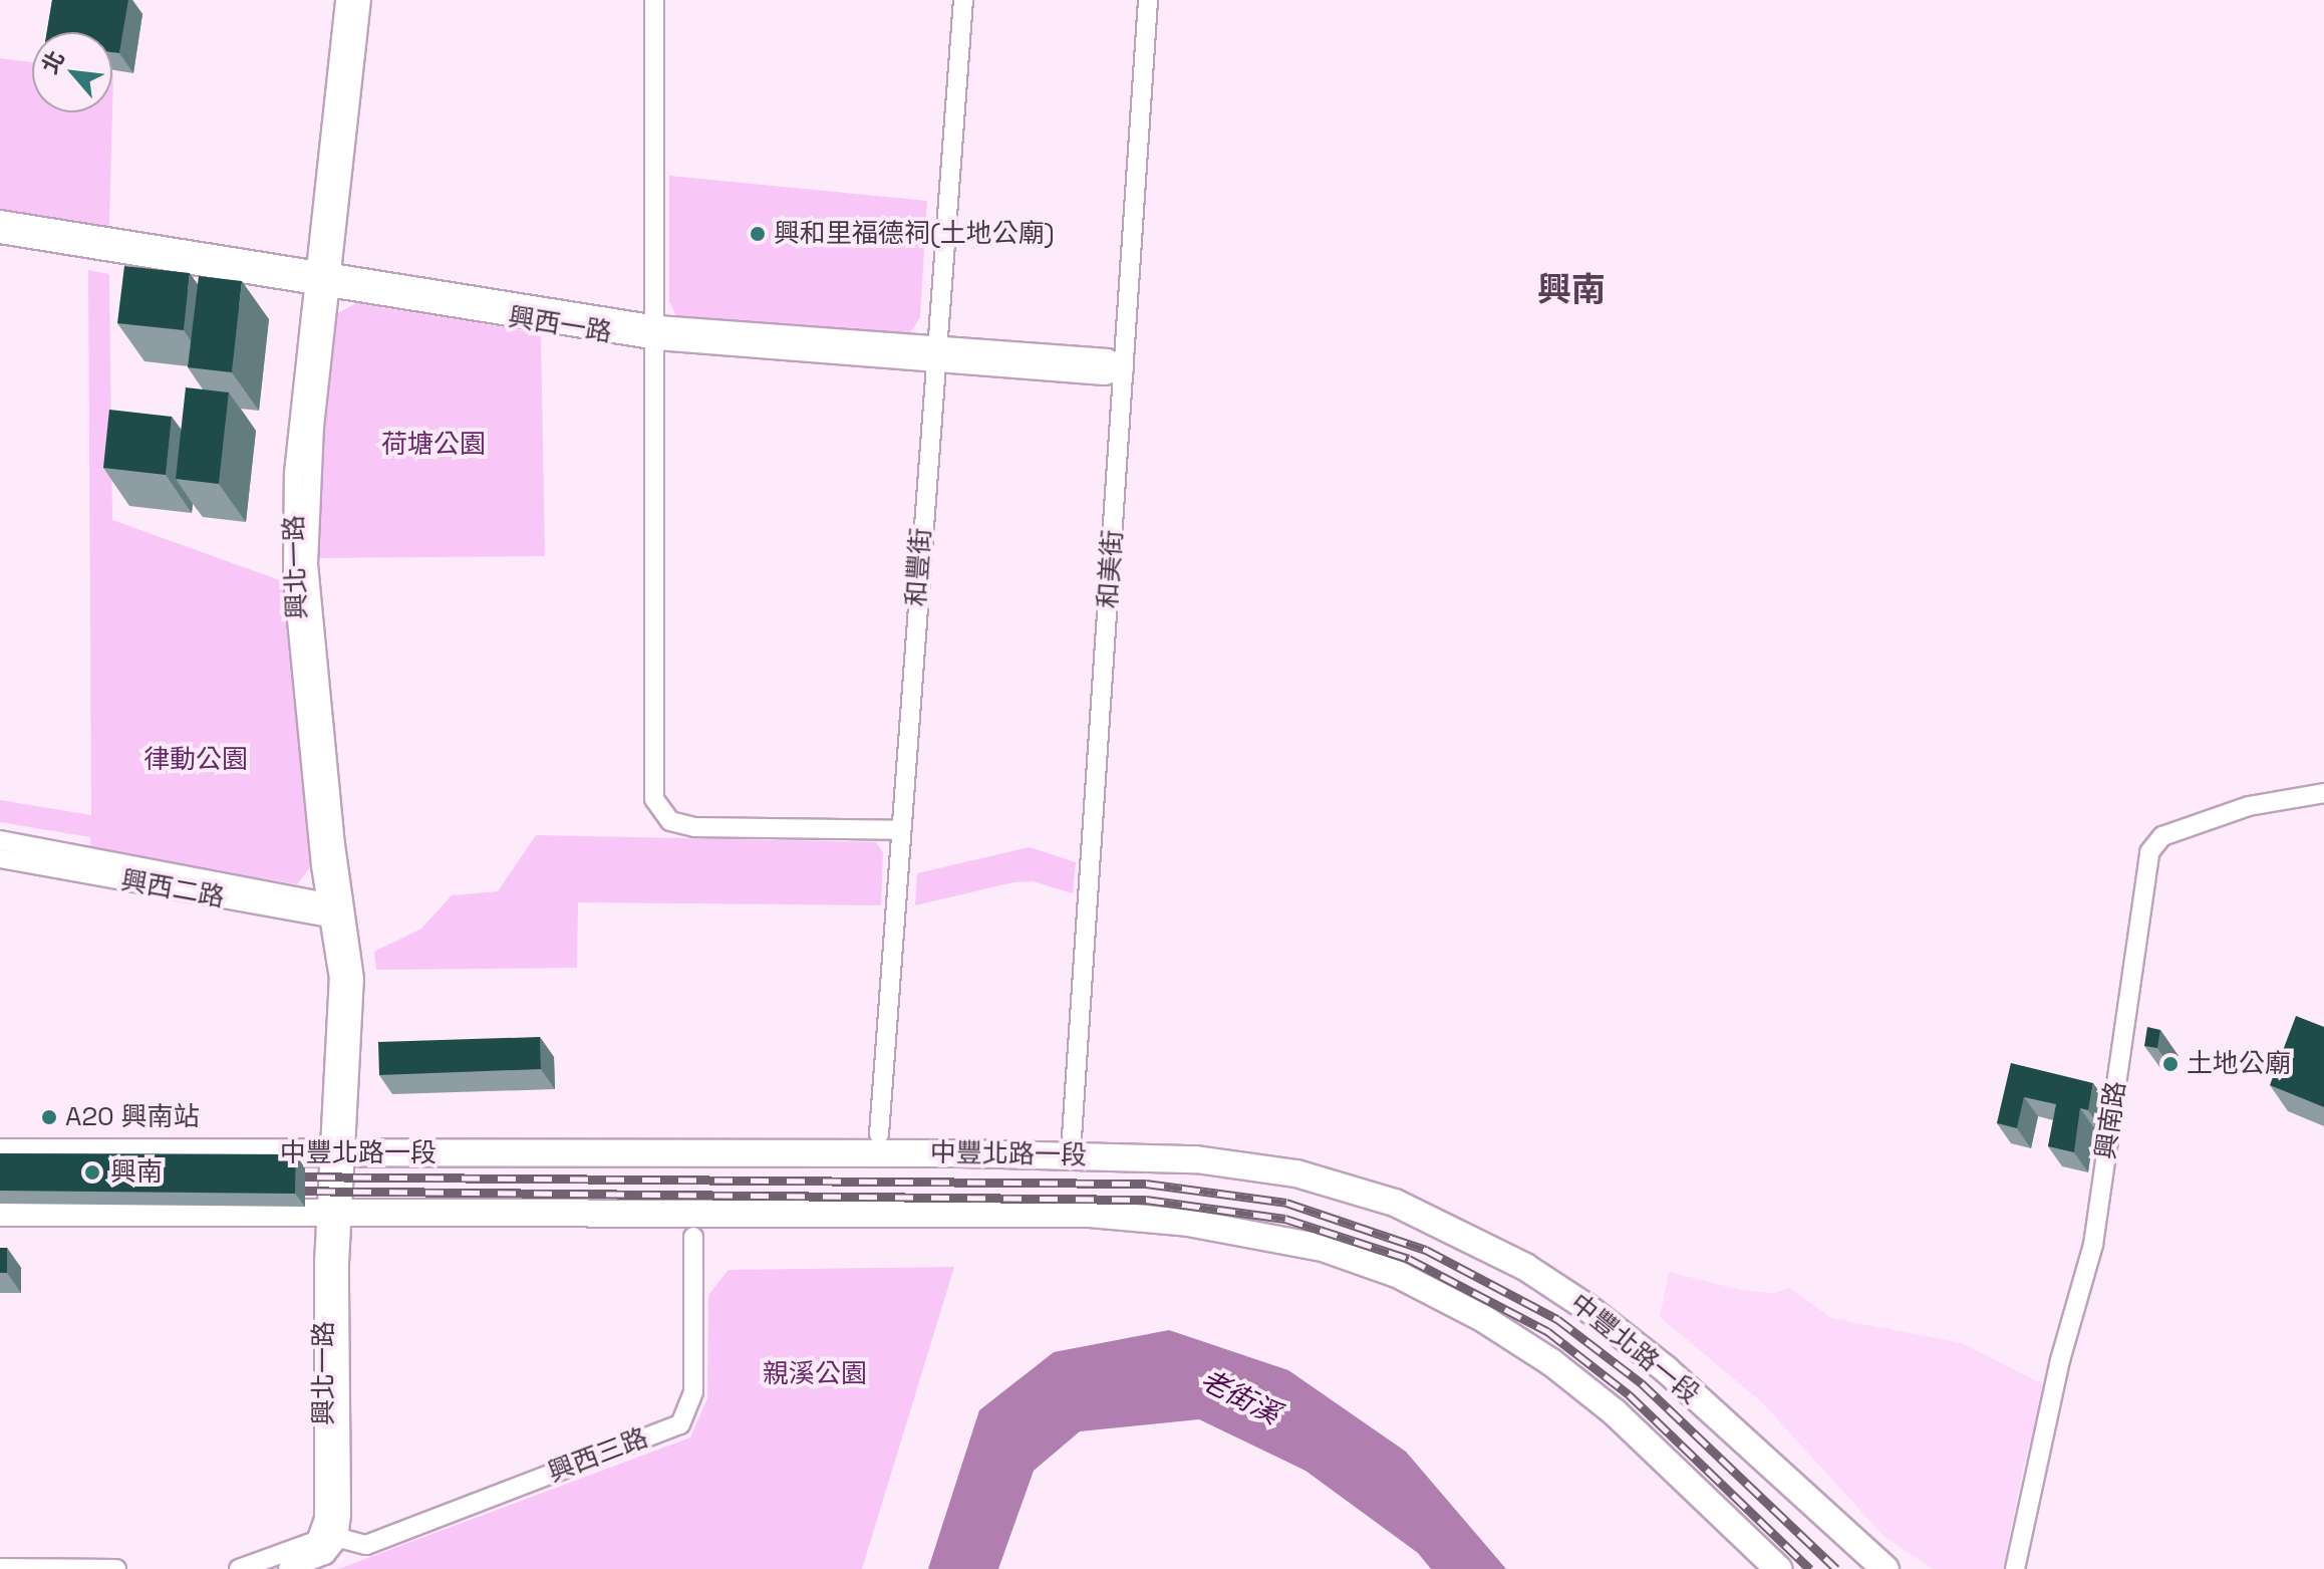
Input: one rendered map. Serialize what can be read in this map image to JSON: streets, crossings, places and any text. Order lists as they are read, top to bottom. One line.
{"streets":{"main road":["中豐北路一段"],"street":["興西一路","興北一路","和豐街","和美街","興西二路","興南路","興西三路"]},"crossings":[["興西一路","興北一路"],["興西一路","和豐街"],["興西一路","和美街"],["興北一路","興西二路"],["興北一路","中豐北路一段"],["興北一路","興西三路"]],"districts":["興南"],"water":["老街溪"],"parks":["荷塘公園","律動公園","親溪公園"],"places":["興和里福德祠(土地公廟)","土地公廟","A20 興南站","興南"],"north":"top left"}
